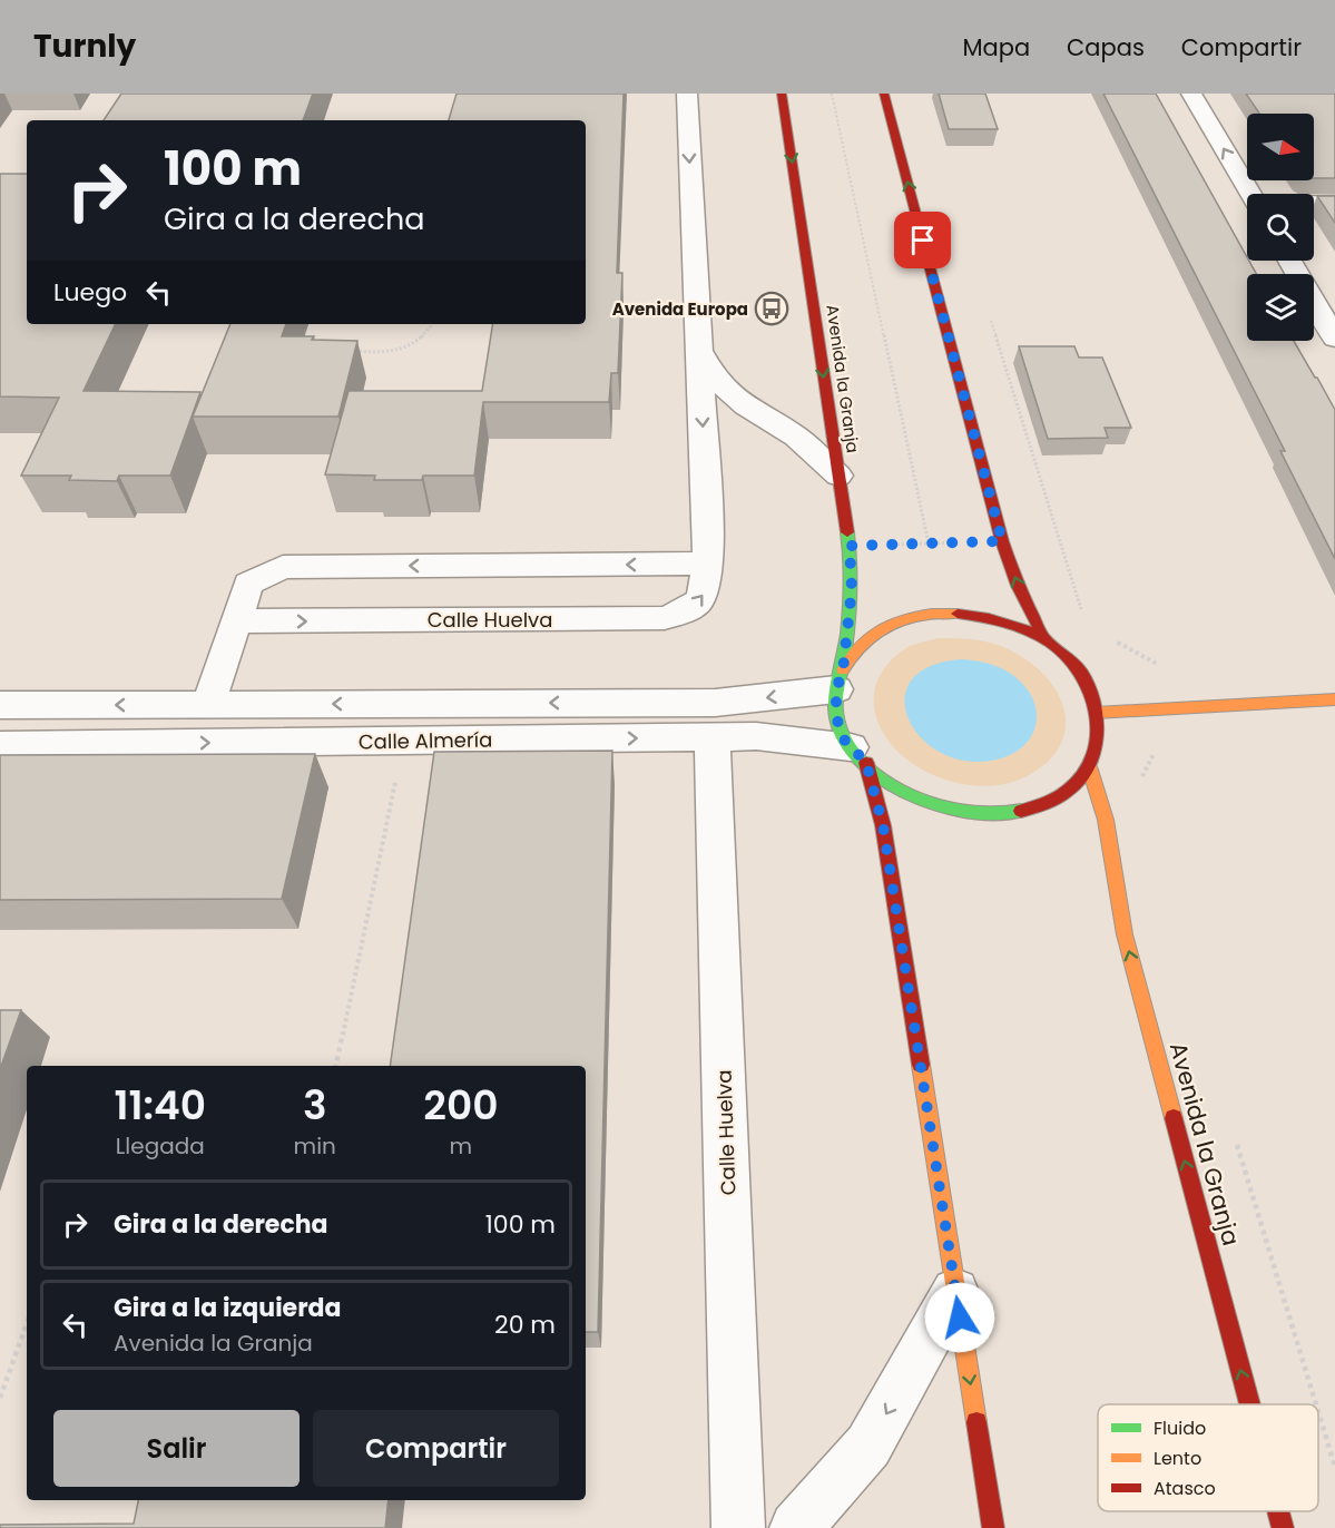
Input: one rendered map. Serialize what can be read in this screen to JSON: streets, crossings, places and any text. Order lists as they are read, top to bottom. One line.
{"streets":{"main road":["Avenida la Granja"],"street":["Calle Huelva","Calle Almería"]},"crossings":[["Avenida la Granja","Calle Almería"],["Calle Huelva","Calle Almería"]],"places":{"bus stop":["Avenida Europa"]},"legend":["Fluido","Lento","Atasco"],"north":"right","page":{"header":"Turnly","nav":["Mapa","Capas","Compartir"],"turn":["100 m","Gira a la derecha"],"then":"Luego","eta":["11:40","Llegada","3","min","200","m"],"list":[{"name":"Gira a la derecha","value":"100 m"},{"name":"Gira a la izquierda","note":"Avenida la Granja","value":"20 m"}],"buttons":["Salir","Compartir"]}}
